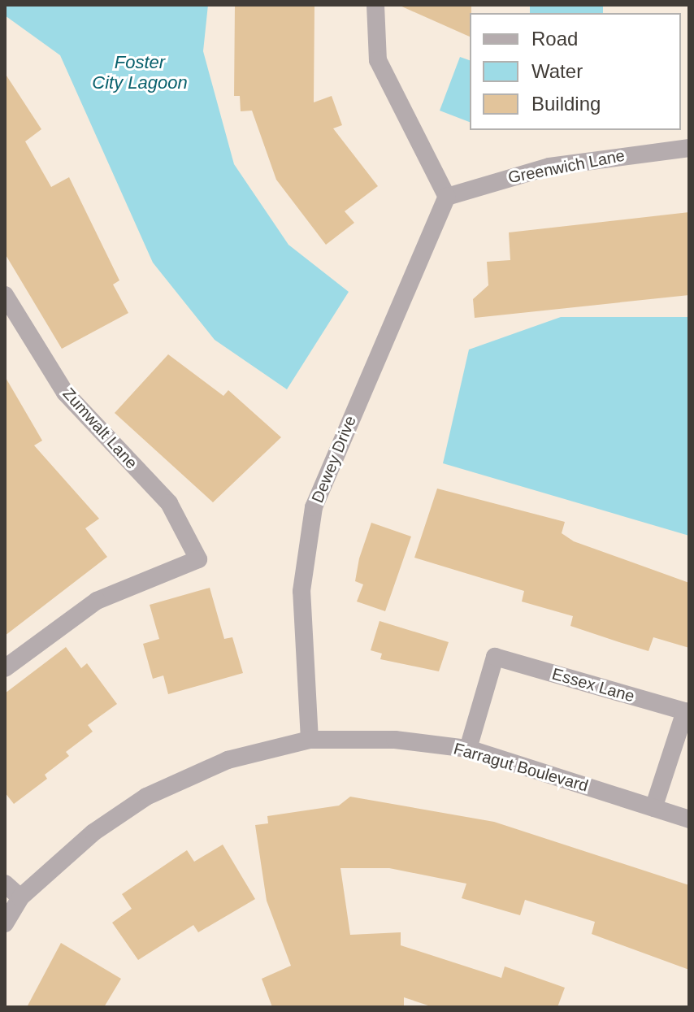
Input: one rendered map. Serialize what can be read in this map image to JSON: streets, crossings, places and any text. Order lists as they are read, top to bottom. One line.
{"streets":{"street":["Greenwich Lane","Zumwalt Lane","Dewey Drive","Essex Lane","Farragut Boulevard"]},"crossings":[["Greenwich Lane","Dewey Drive"],["Dewey Drive","Farragut Boulevard"],["Essex Lane","Farragut Boulevard"]],"water":["Foster City Lagoon"],"legend":["Road","Water","Building"]}
